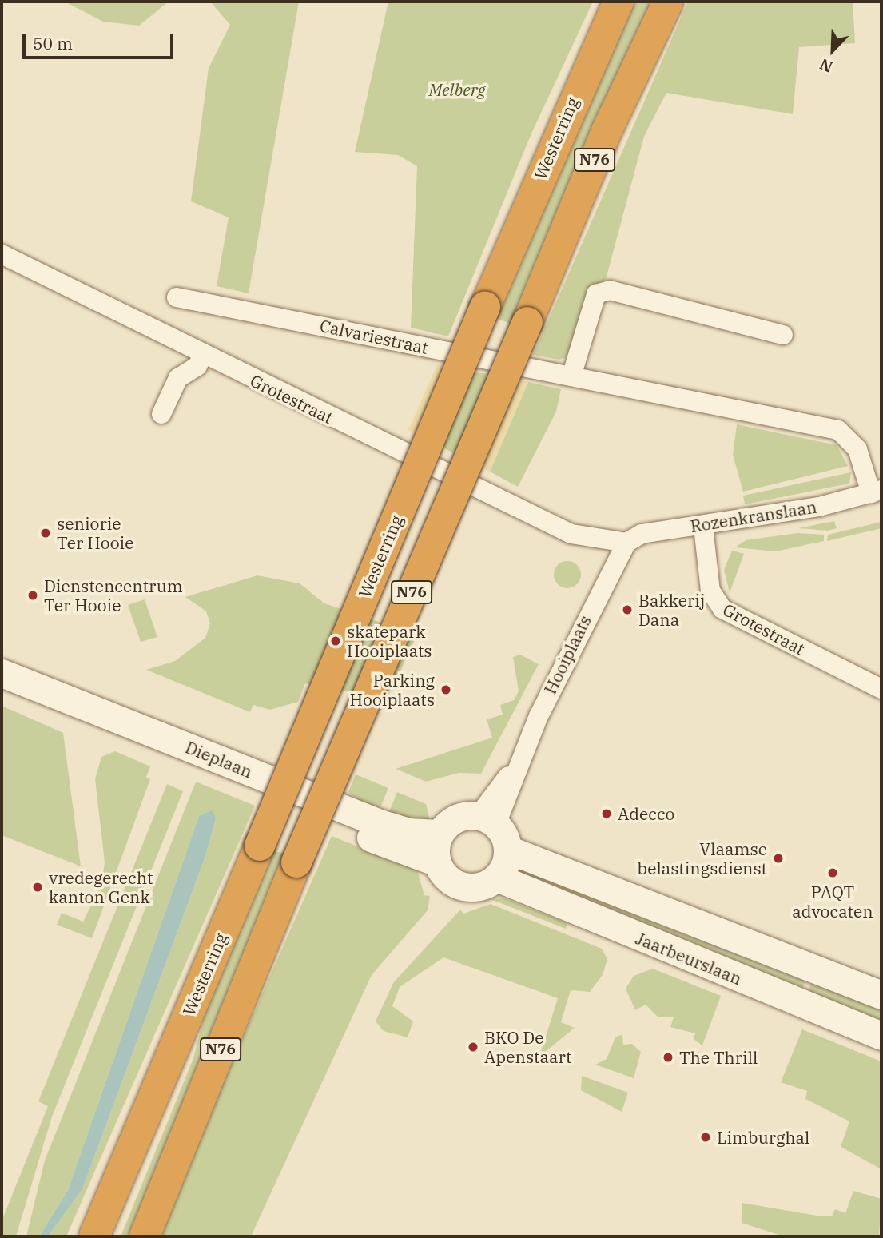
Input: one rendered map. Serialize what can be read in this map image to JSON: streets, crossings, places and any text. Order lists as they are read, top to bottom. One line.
{"streets":{"highway":["Westerring","N76"],"main road":["Dieplaan","Jaarbeurslaan"],"street":["Calvariestraat","Grotestraat","Rozenkranslaan","Hooiplaats"]},"crossings":[["Calvariestraat","Rozenkranslaan"],["Grotestraat","Rozenkranslaan"],["Grotestraat","Hooiplaats"],["Rozenkranslaan","Hooiplaats"],["Hooiplaats","Dieplaan"],["Hooiplaats","Jaarbeurslaan"],["Dieplaan","Jaarbeurslaan"]],"parks":["Melberg"],"places":["seniorie Ter Hooie","Dienstencentrum Ter Hooie","Bakkerij Dana","skatepark Hooiplaats","Parking Hooiplaats","Adecco","Vlaamse belastingsdienst","PAQT advocaten","vredegerecht kanton Genk","BKO De Apenstaart","The Thrill","Limburghal"],"scale_bar":"50 m","north":"bottom left"}
